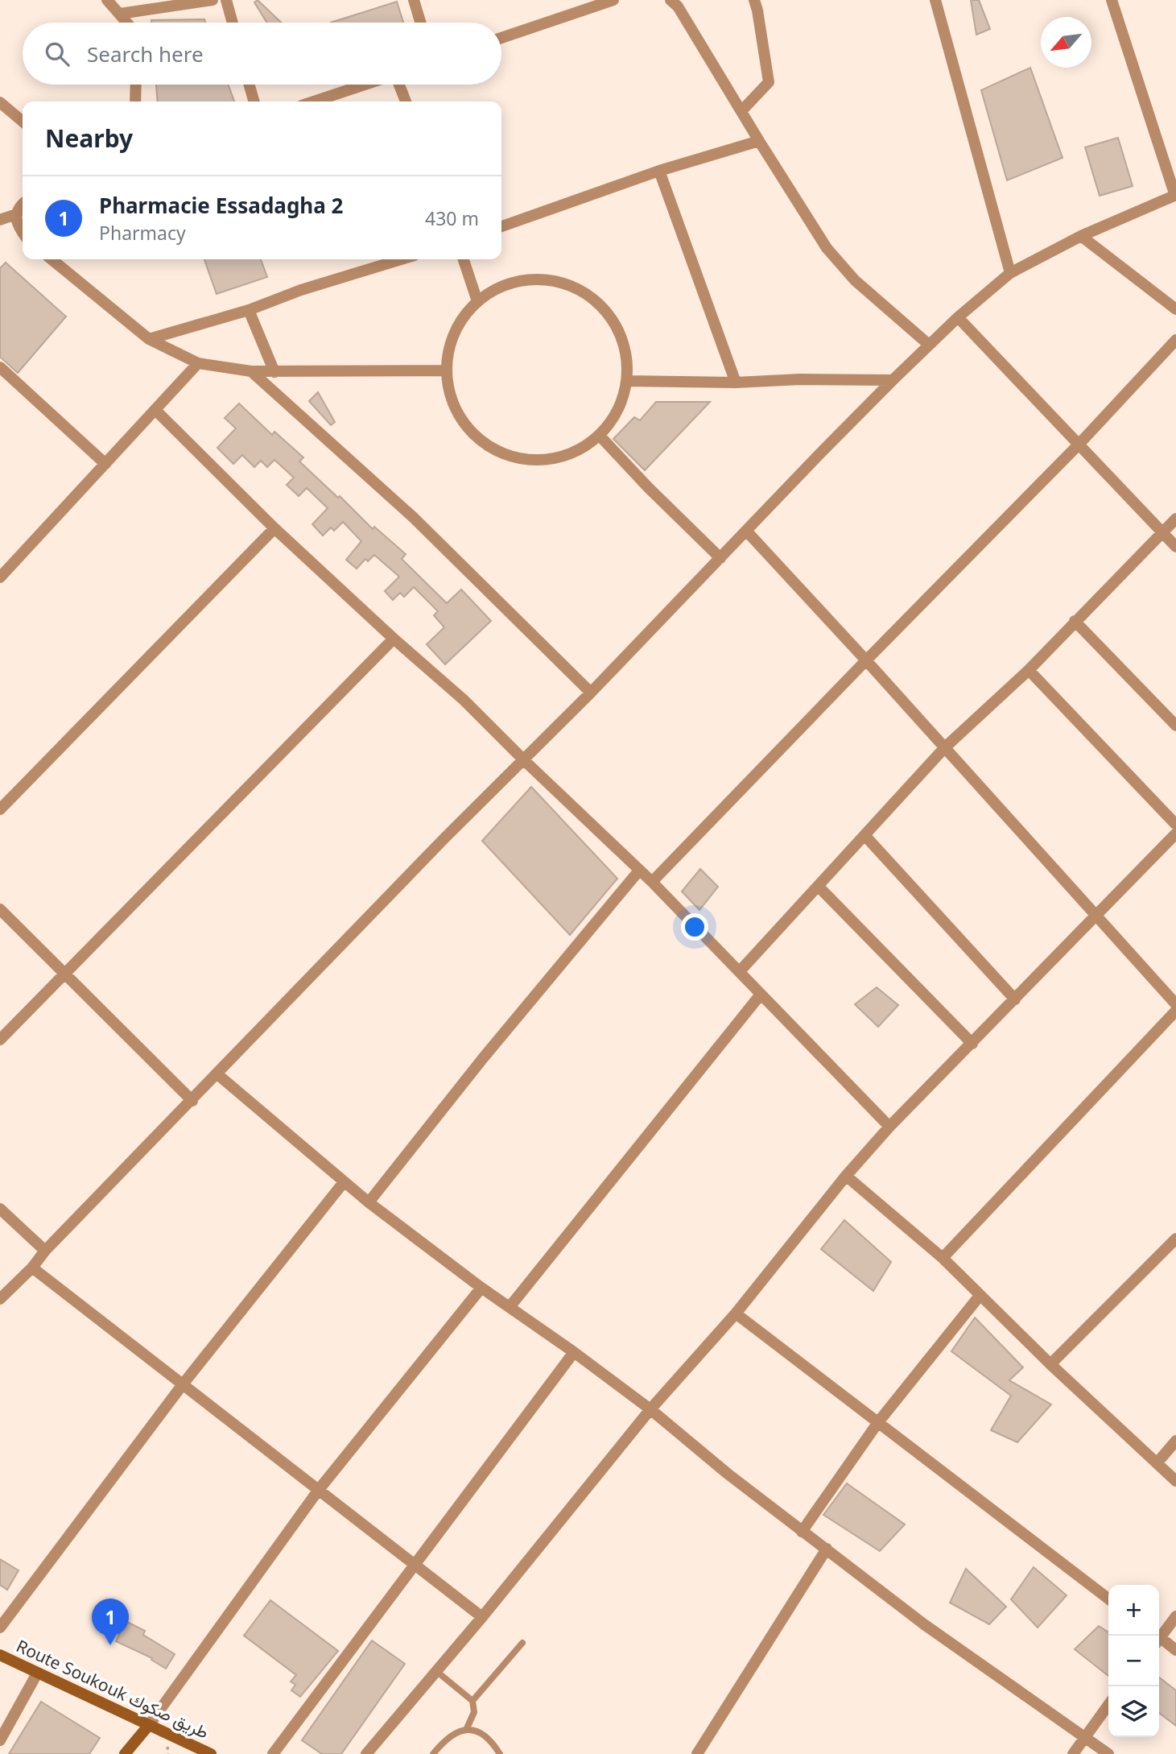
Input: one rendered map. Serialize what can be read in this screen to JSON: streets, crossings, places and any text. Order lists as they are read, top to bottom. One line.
{"streets":{"street":["Route Soukouk طريق صكوك"]},"north":"bottom left","page":{"search":"Search here","heading":"Nearby","list":[{"mark":"1","name":"Pharmacie Essadagha 2","note":"Pharmacy","value":"430 m"}],"map_buttons":["+","−"],"pins":"1"}}
